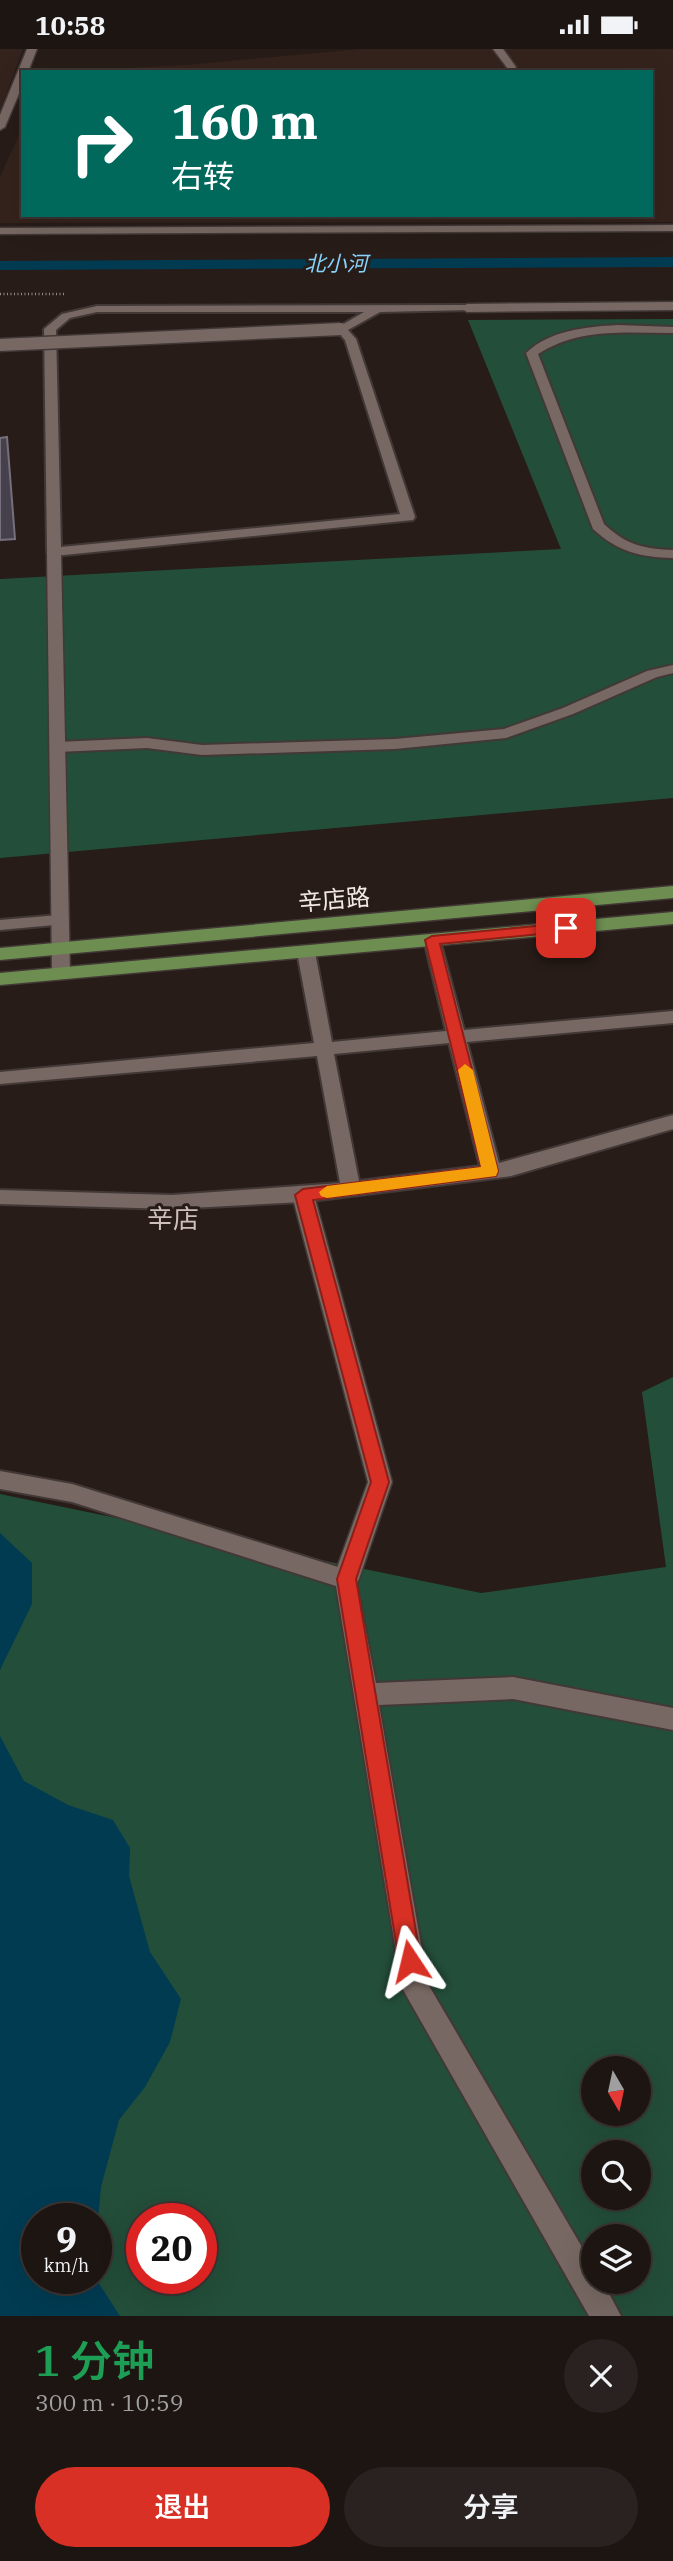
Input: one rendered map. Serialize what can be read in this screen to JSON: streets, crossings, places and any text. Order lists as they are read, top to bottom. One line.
{"streets":{"main road":["辛店路"]},"districts":["辛店"],"water":["北小河"],"north":"bottom","page":{"status":"10:58","turn":["160 m","右转"],"speed":"9 km/h","limit":"20","heading":["1 分钟","300 m · 10:59"],"buttons":["退出","分享"]}}
